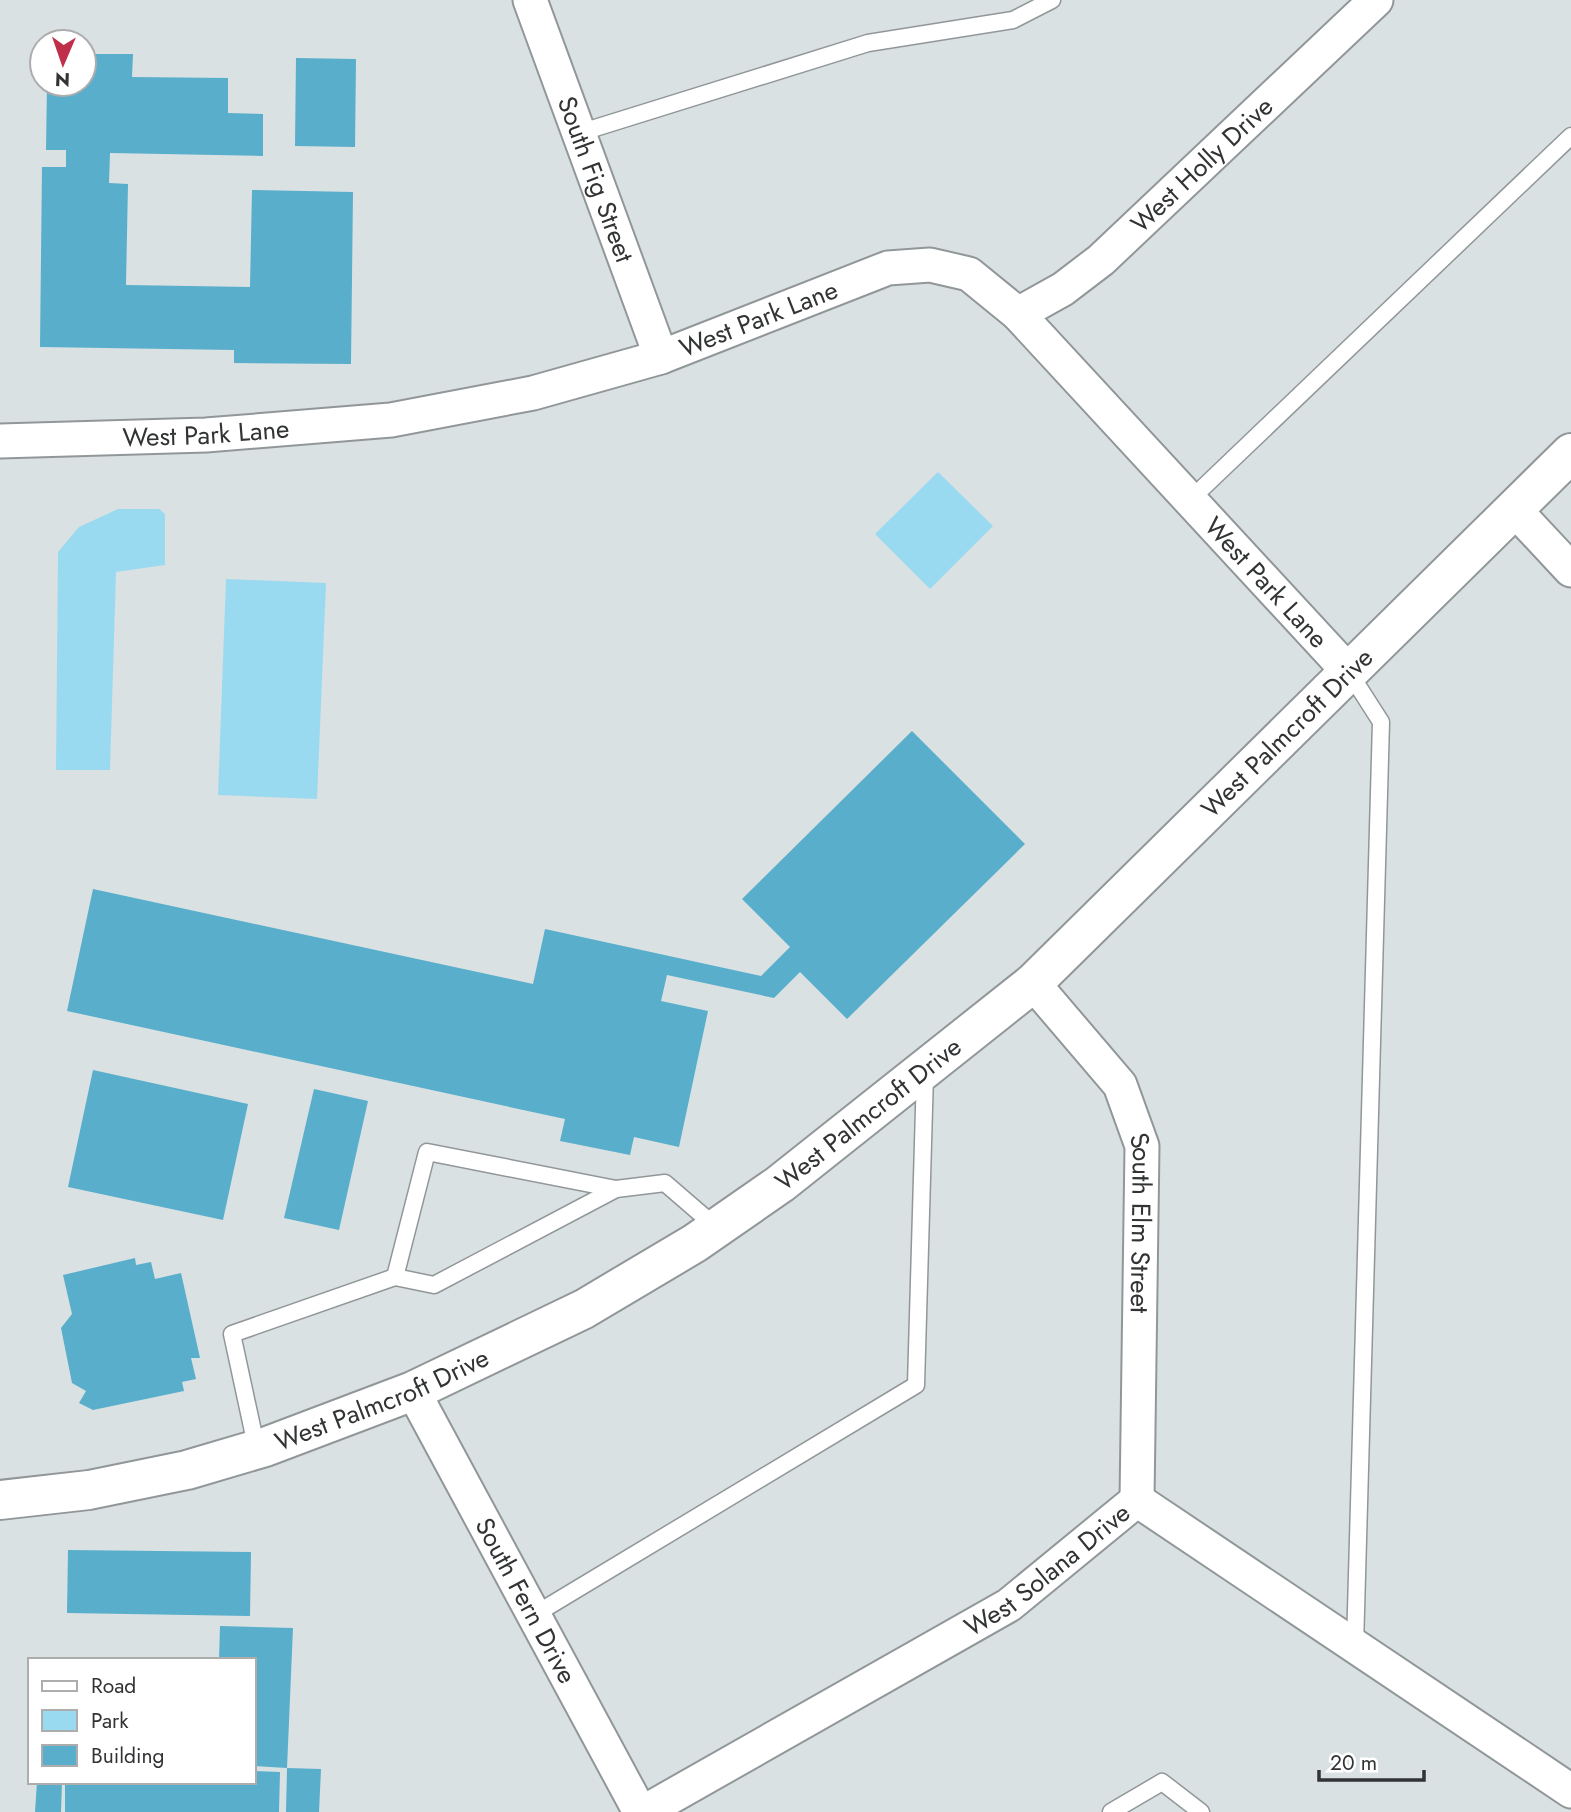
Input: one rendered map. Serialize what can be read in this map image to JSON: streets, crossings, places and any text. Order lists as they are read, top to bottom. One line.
{"streets":{"street":["West Holly Drive","South Fig Street","West Park Lane","West Palmcroft Drive","South Elm Street","West Solana Drive","South Fern Drive"]},"crossings":[["West Holly Drive","West Park Lane"],["South Fig Street","West Park Lane"],["West Park Lane","West Palmcroft Drive"],["West Palmcroft Drive","South Elm Street"],["West Palmcroft Drive","South Fern Drive"],["South Elm Street","West Solana Drive"],["West Solana Drive","South Fern Drive"]],"legend":["Road","Park","Building"],"scale_bar":"20 m","north":"bottom"}
